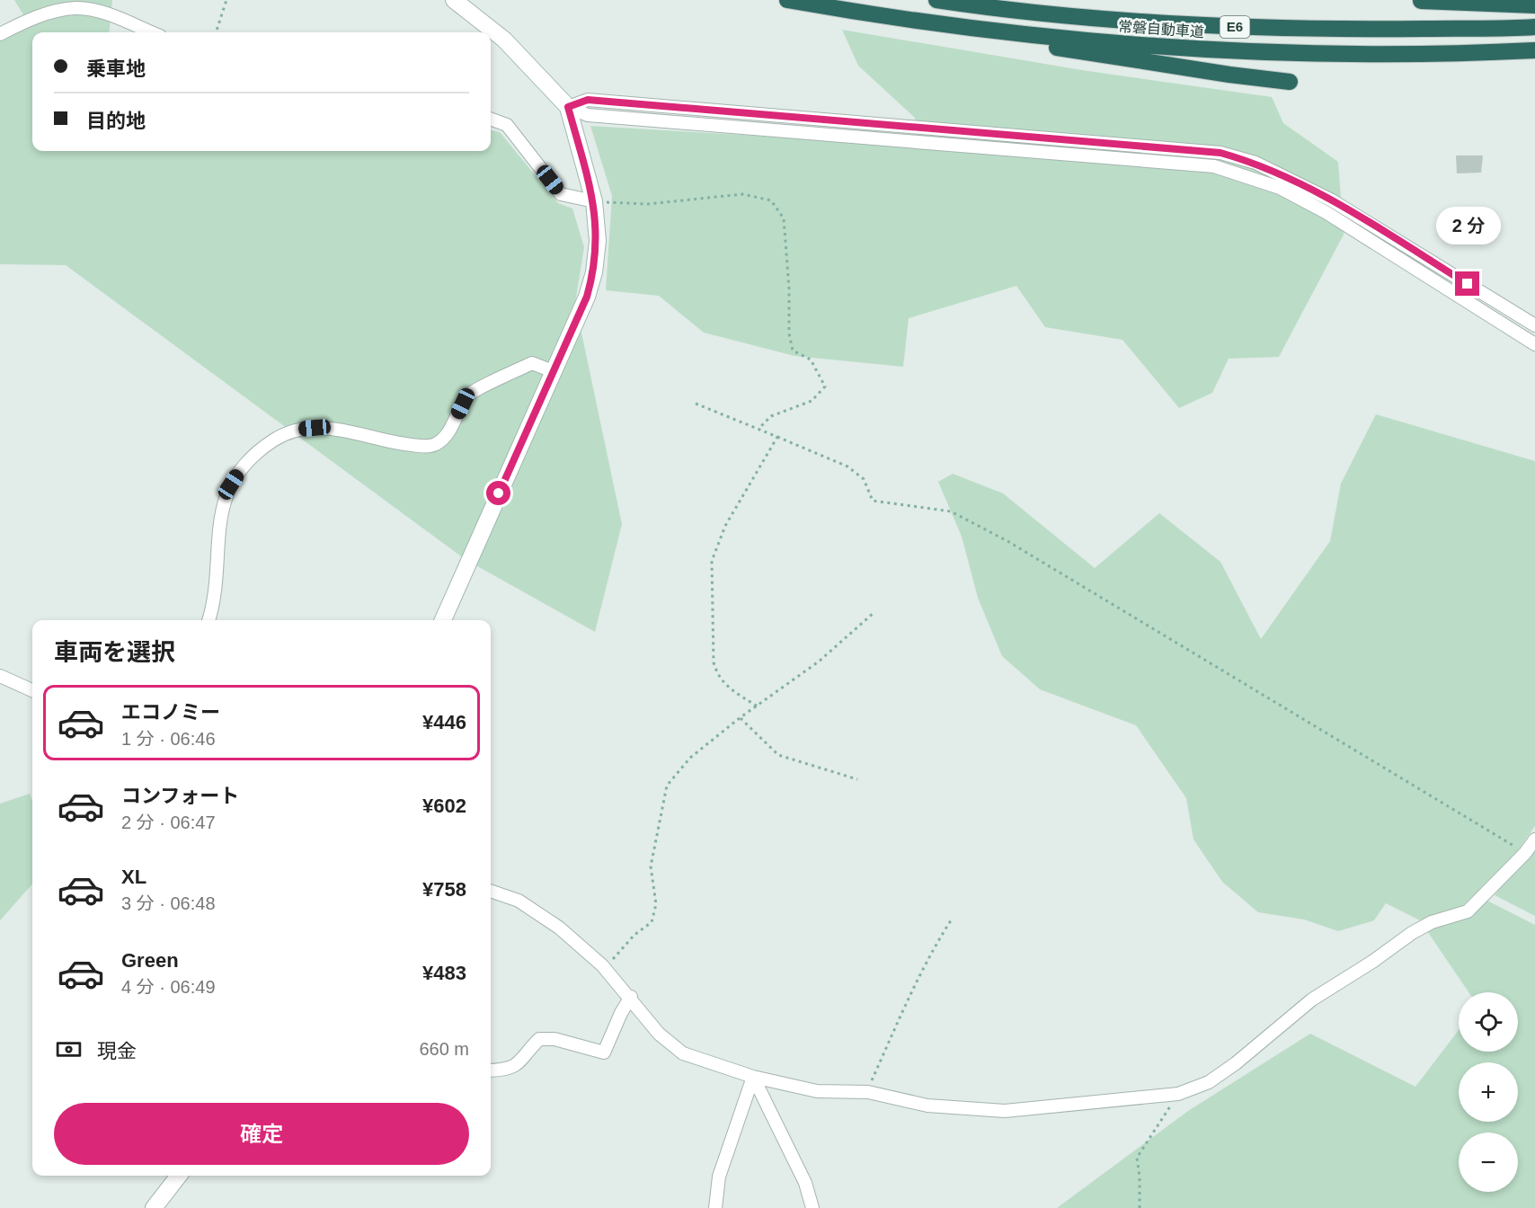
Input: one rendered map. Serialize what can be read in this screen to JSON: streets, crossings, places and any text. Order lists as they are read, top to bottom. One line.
{"streets":{"highway":["E6","常磐自動車道"]},"page":{"banner":["乗車地","目的地"],"bubble":"2 分","heading":"車両を選択","list":[{"name":"エコノミー","note":"1 分 · 06:46","value":"¥446"},{"name":"コンフォート","note":"2 分 · 06:47","value":"¥602"},{"name":"XL","note":"3 分 · 06:48","value":"¥758"},{"name":"Green","note":"4 分 · 06:49","value":"¥483"}],"map_buttons":["+","−"],"pay":["現金","660 m"],"buttons":"確定"}}
